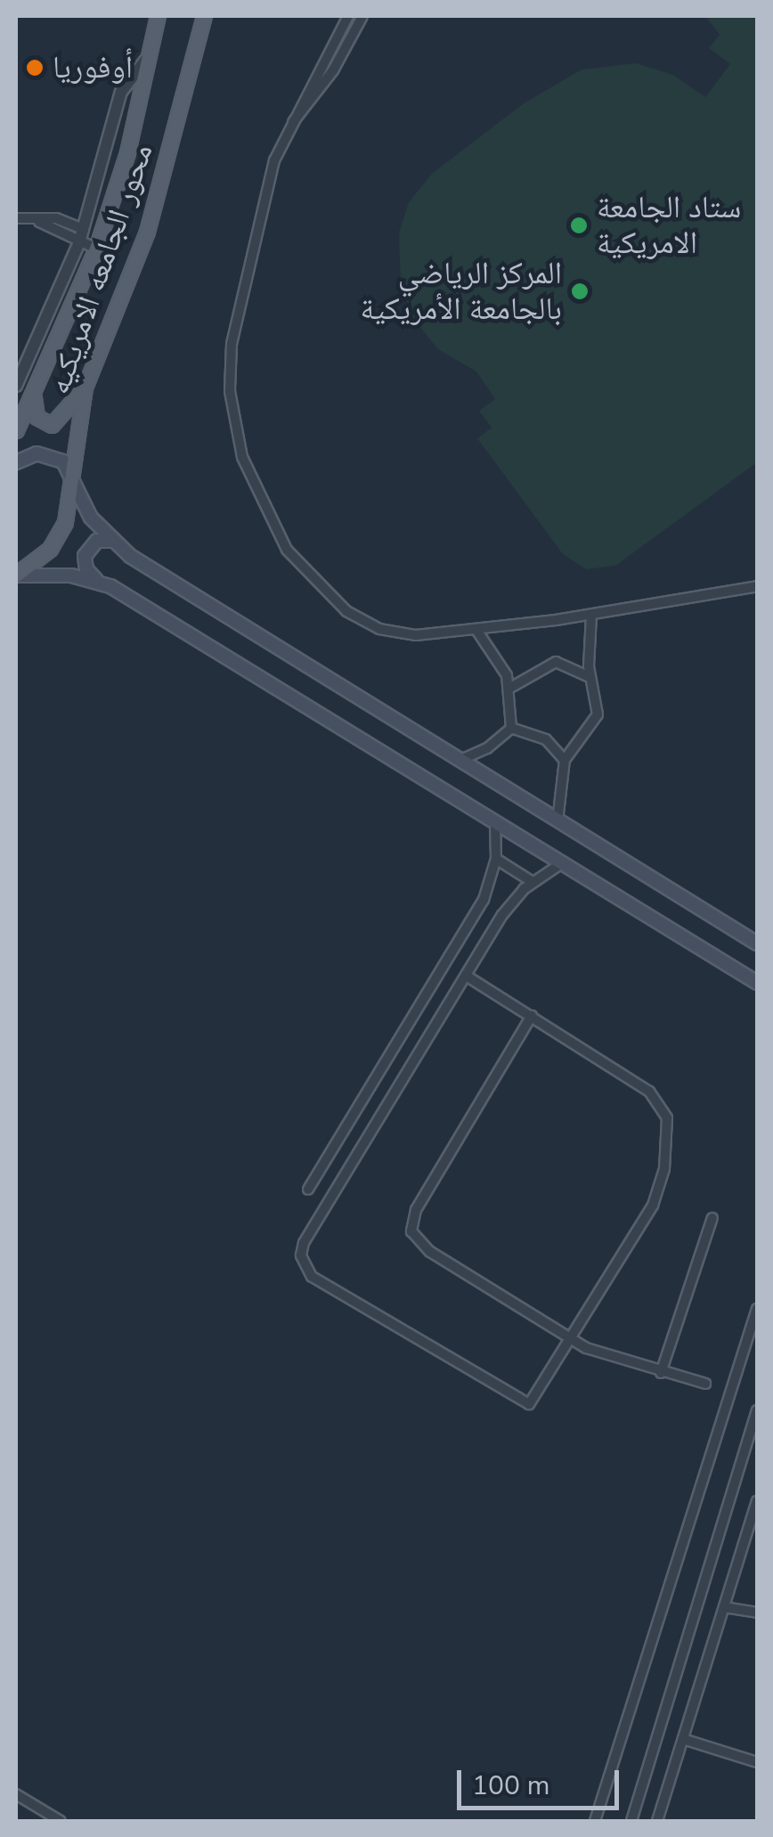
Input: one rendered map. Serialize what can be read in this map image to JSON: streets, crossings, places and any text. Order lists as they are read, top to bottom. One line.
{"streets":{"main road":["محور الجامعه الامريكيه"]},"places":["أوفوريا","ستاد الجامعة الامريكية","المركز الرياضي بالجامعة الأمريكية"],"scale_bar":"100 m"}
